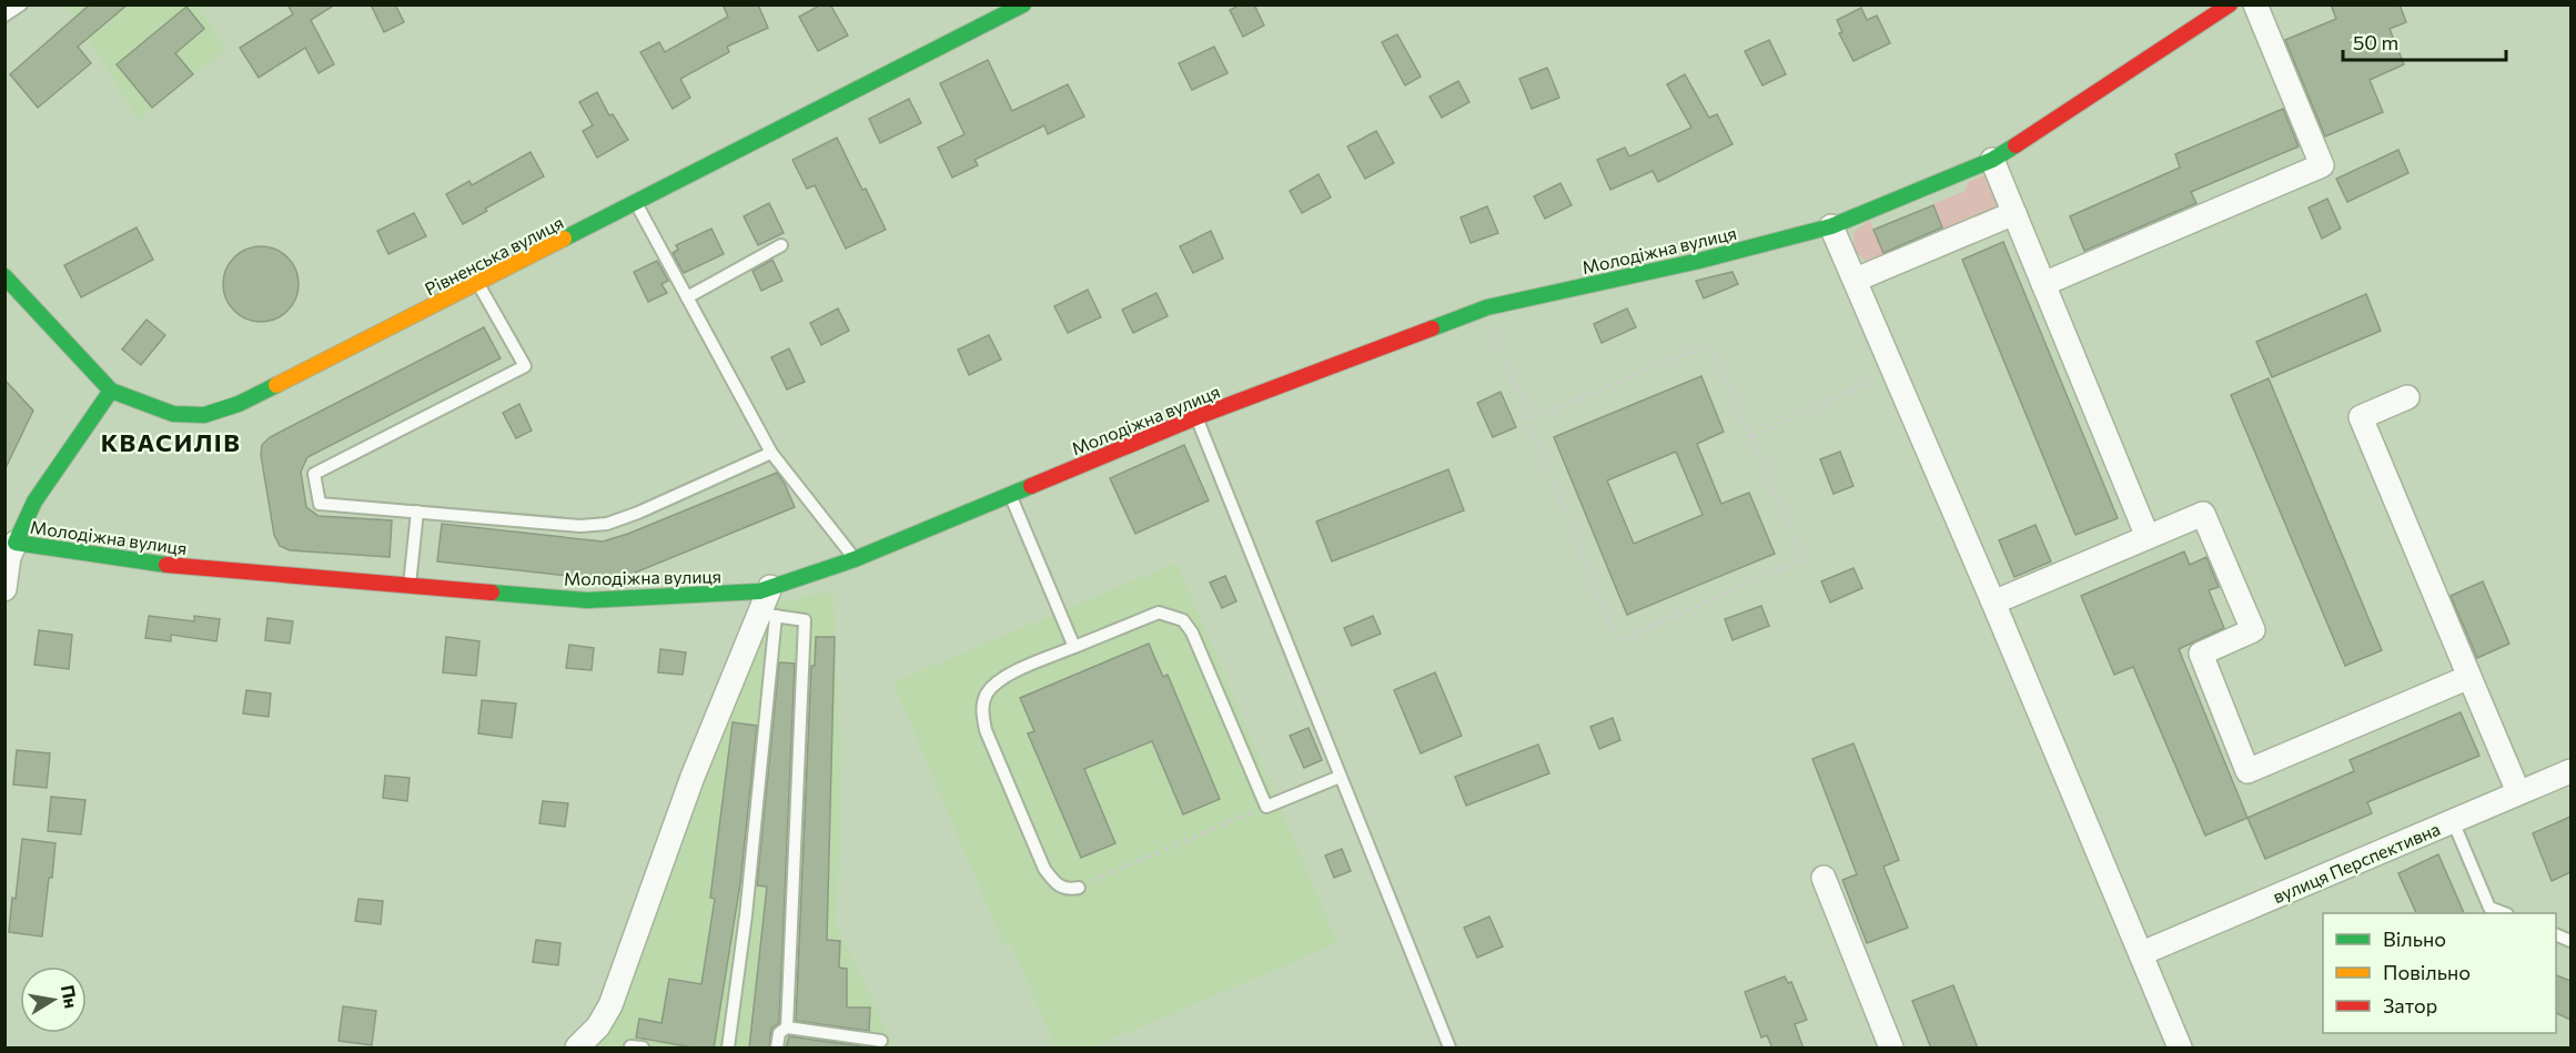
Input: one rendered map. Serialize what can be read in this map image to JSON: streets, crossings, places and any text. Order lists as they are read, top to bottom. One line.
{"streets":{"street":["Молодіжна вулиця","Рівненська вулиця","вулиця Перспективна"]},"districts":["КВАСИЛІВ"],"legend":["Вільно","Повільно","Затор"],"scale_bar":"50 m","north":"right"}
